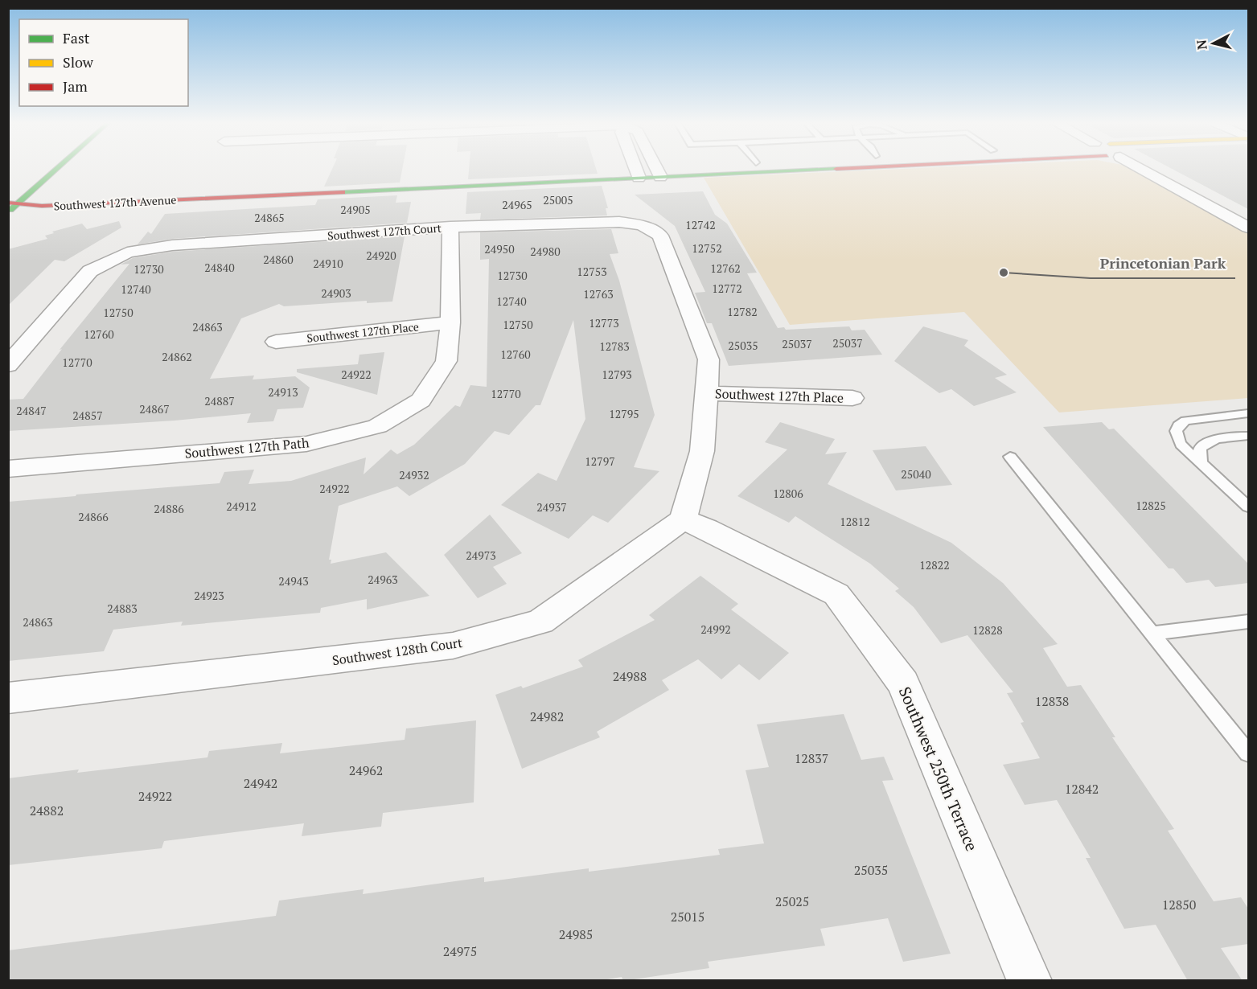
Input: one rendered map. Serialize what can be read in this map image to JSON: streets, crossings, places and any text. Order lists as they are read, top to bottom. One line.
{"streets":{"street":["Southwest 127th Avenue","Southwest 127th Court","Southwest 127th Place","Southwest 127th Path","Southwest 128th Court","Southwest 250th Terrace"]},"crossings":[["Southwest 127th Court","Southwest 127th Place"],["Southwest 127th Court","Southwest 127th Path"],["Southwest 127th Place","Southwest 127th Path"],["Southwest 128th Court","Southwest 250th Terrace"]],"places":["Princetonian Park"],"house_numbers":["25005","24965","24905","24865","12742","12752","24950","24980","24920","24860","24910","24840","12762","12730","12753","12730","12772","12740","24903","12763","12740","12782","12750","12773","12750","24863","12760","25037","25037","25035","12783","12760","24862","12770","24922","12793","24913","12770","24887","24867","24847","12795","24857","12797","25040","24932","24922","12806","12825","24912","24937","24886","24866","12812","24973","12822","24963","24943","24923","24883","24863","24992","12828","24988","12838","24982","12837","24962","24942","12842","24922","24882","25035","25025","12850","25015","24985","24975"],"legend":["Fast","Slow","Jam"],"north":"left"}
